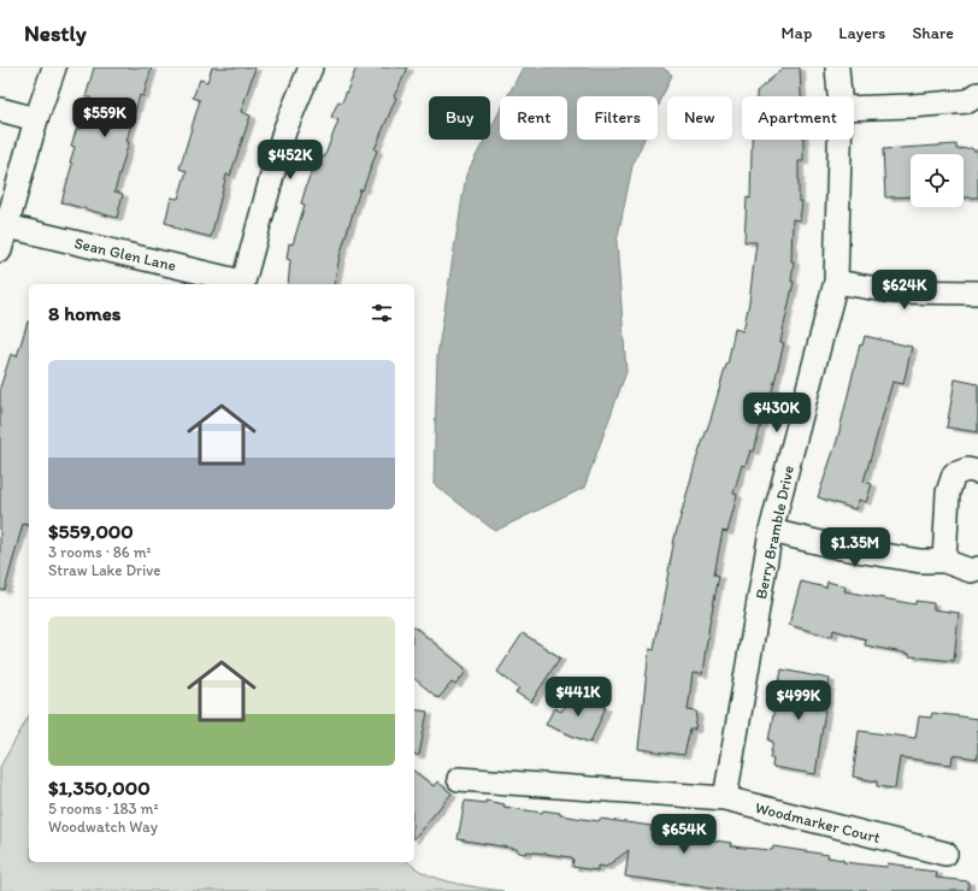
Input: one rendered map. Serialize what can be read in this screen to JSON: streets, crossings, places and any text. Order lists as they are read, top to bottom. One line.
{"streets":{"street":["Sean Glen Lane","Berry Bramble Drive","Woodmarker Court"]},"crossings":[["Berry Bramble Drive","Woodmarker Court"]],"page":{"header":"Nestly","nav":["Map","Layers","Share"],"chip":["Buy","Rent","Filters","New","Apartment"],"price":["$559K","$452K","$624K","$430K","$1.35M","$441K","$499K","$654K"],"heading":"8 homes","list":[{"name":"$559,000","note":"3 rooms · 86 m² · Straw Lake Drive"},{"name":"$1,350,000","note":"5 rooms · 183 m² · Woodwatch Way"}]}}
